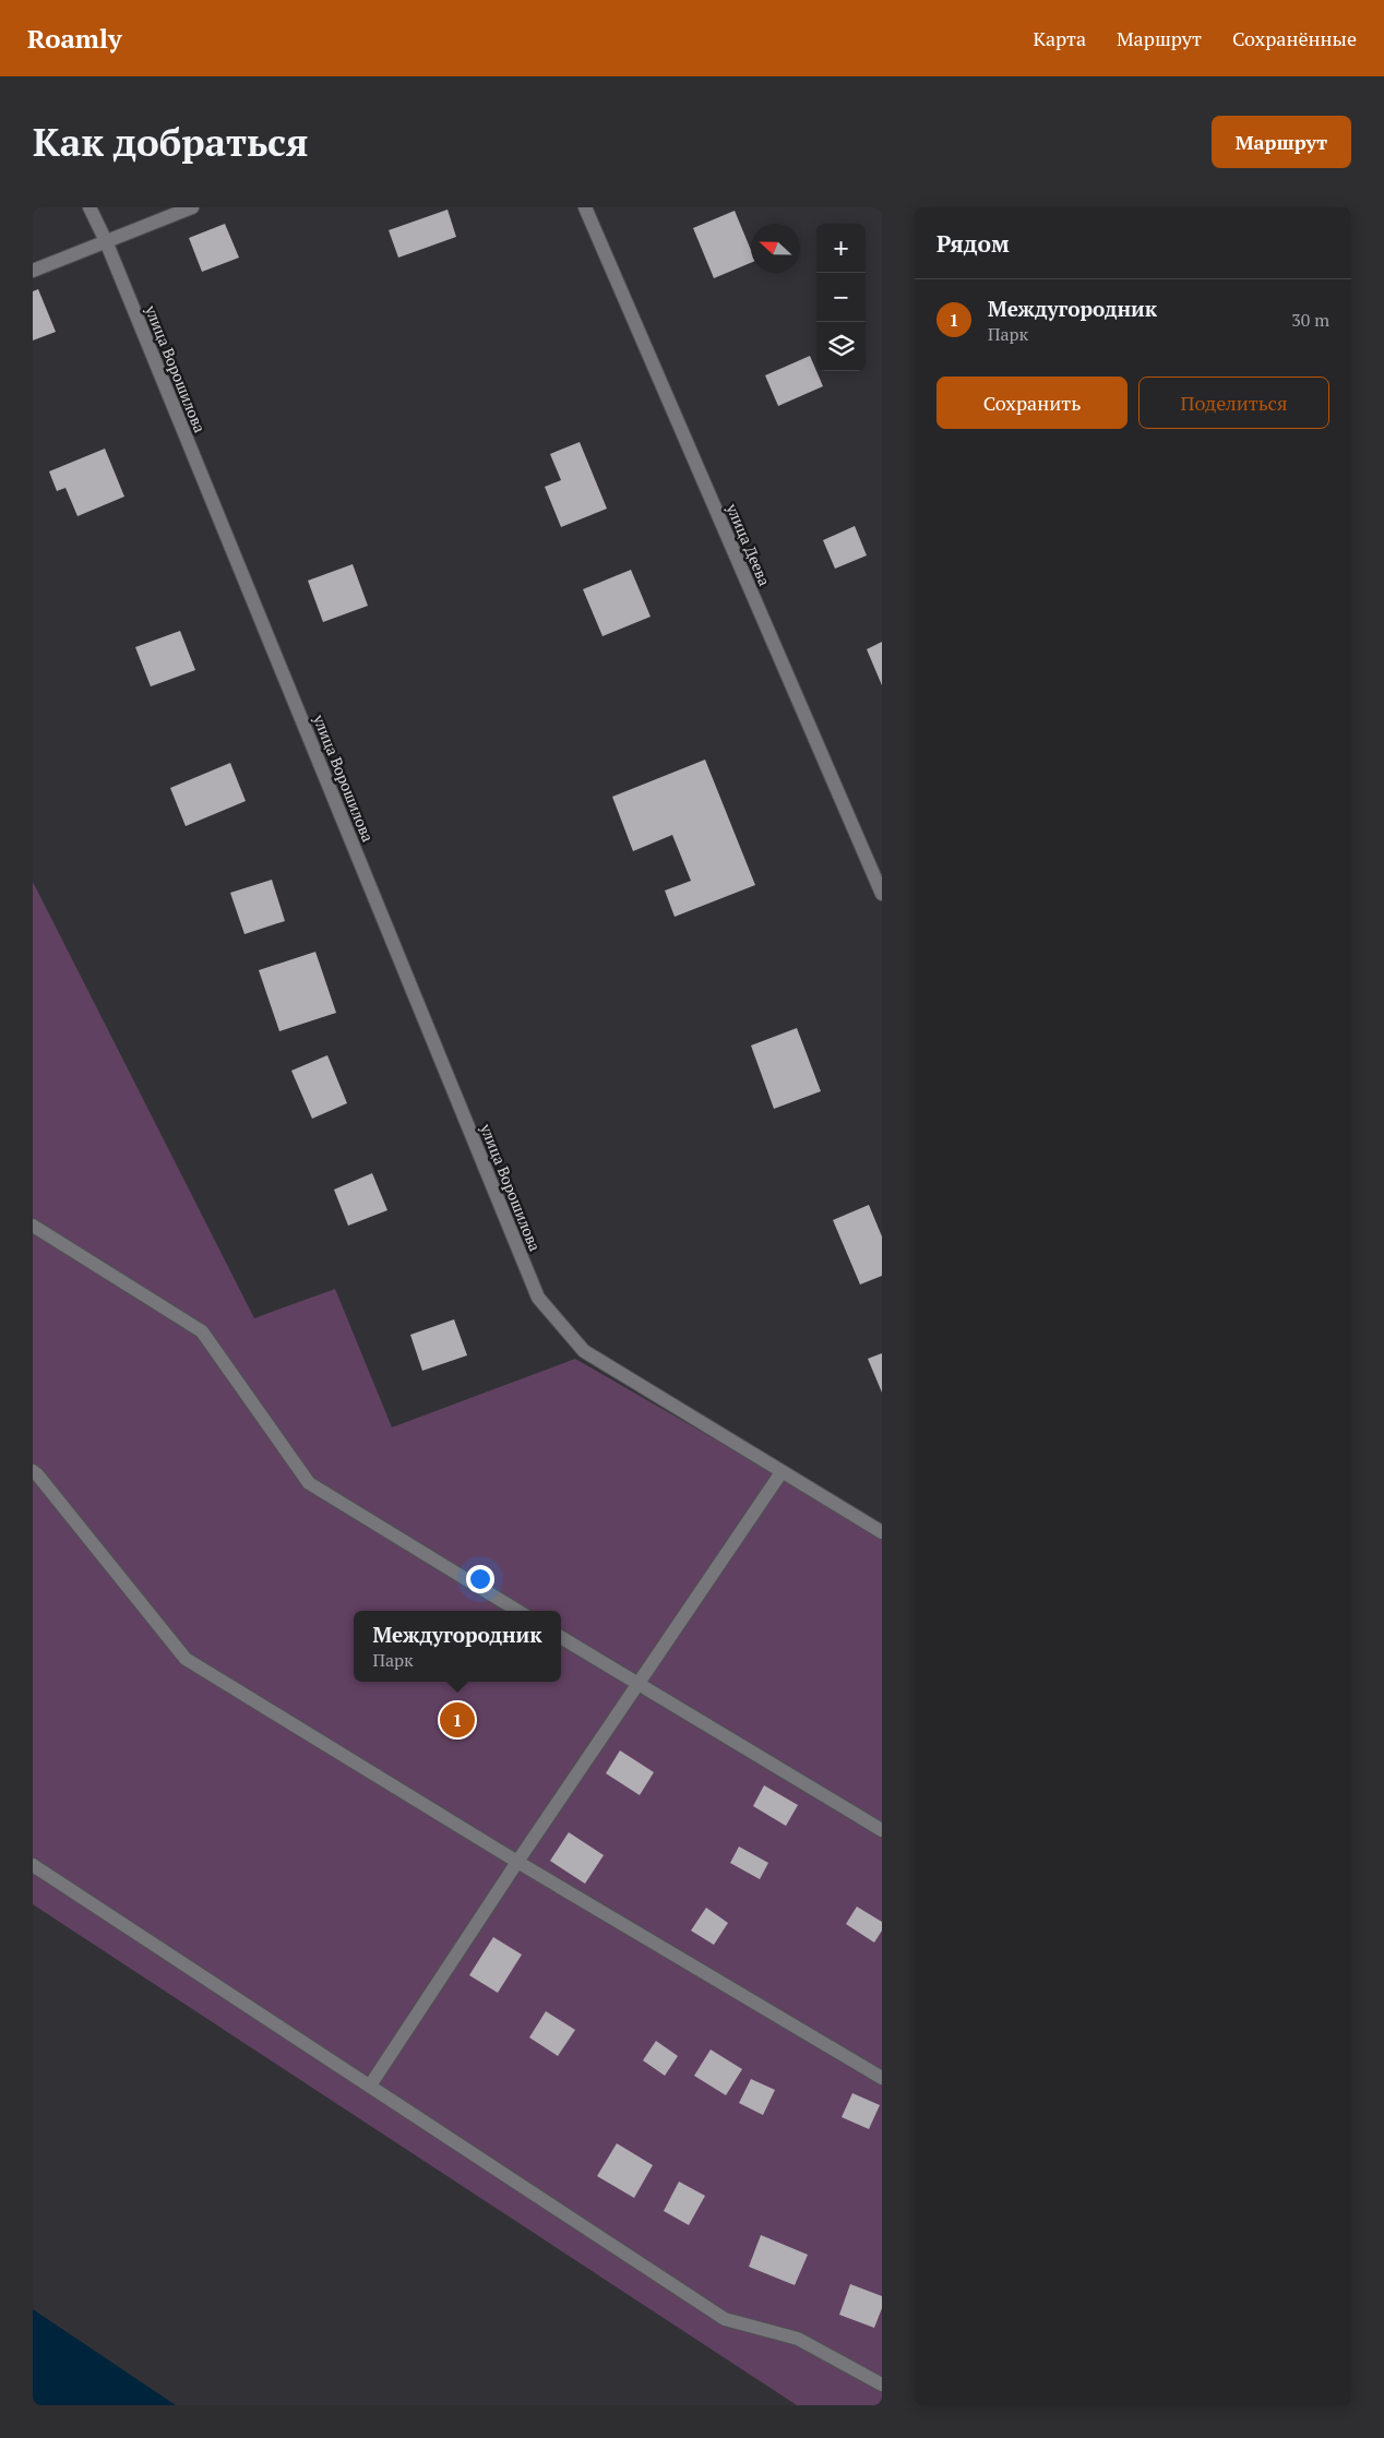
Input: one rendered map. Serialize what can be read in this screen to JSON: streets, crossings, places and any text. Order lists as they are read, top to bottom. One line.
{"streets":{"street":["улица Ворошилова","улица Деева"]},"north":"left","page":{"header":"Roamly","nav":["Карта","Маршрут","Сохранённые"],"buttons":["Маршрут",["Сохранить","Поделиться"]],"title":"Как добраться","heading":"Рядом","map_buttons":["+","−"],"list":[{"mark":"1","name":"Междугородник","note":"Парк","value":"30 m"}],"popup":["Междугородник","Парк"],"pins":"1"}}
